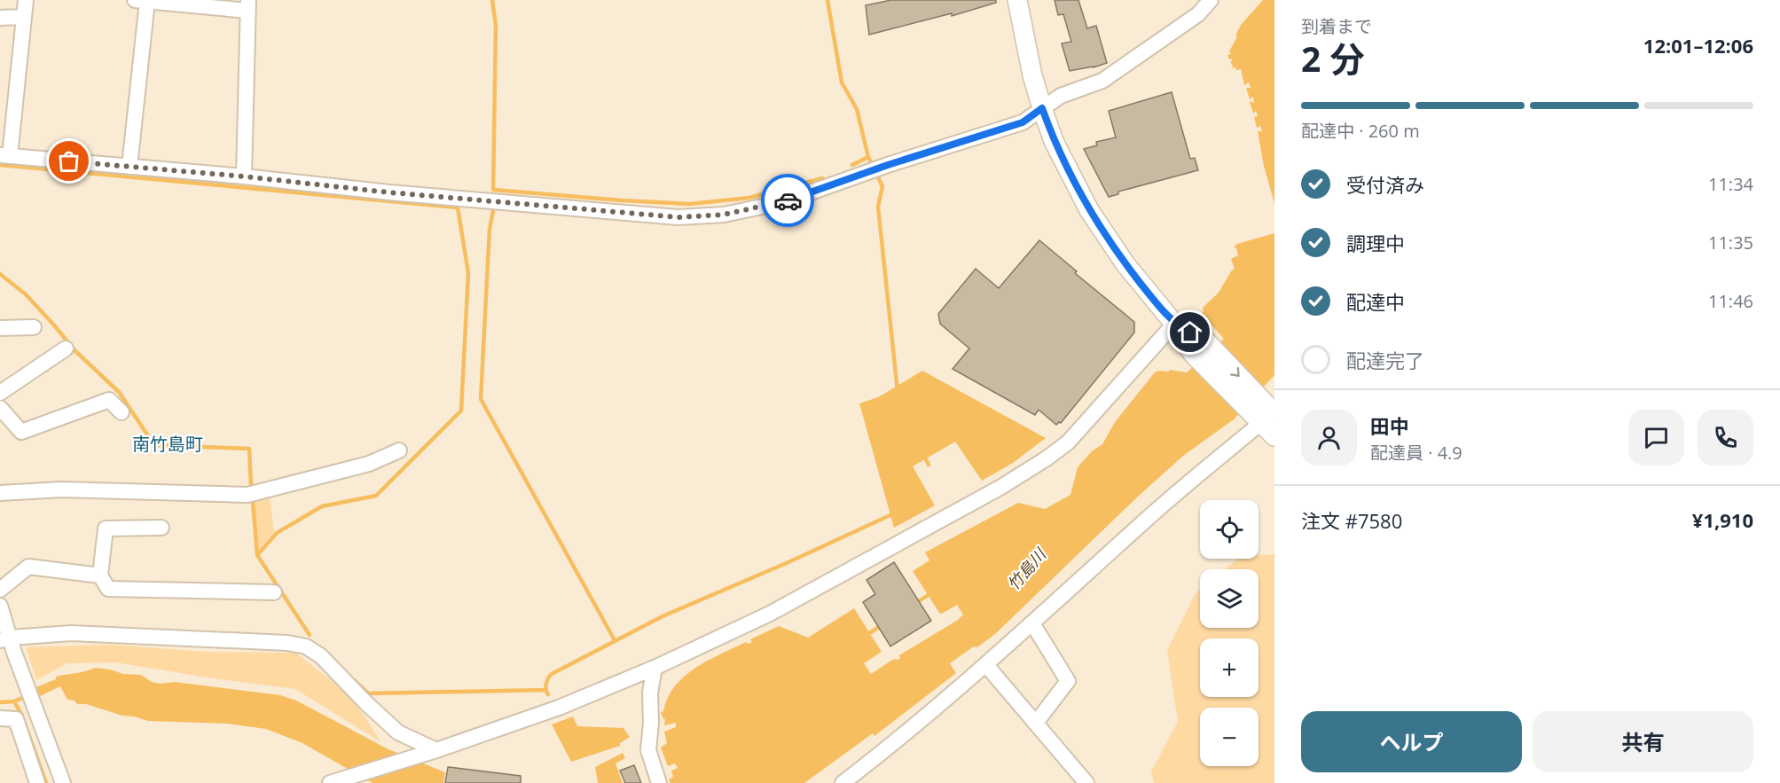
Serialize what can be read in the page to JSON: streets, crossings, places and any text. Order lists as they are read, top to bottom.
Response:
{
  "districts": ["南竹島町"],
  "water": ["竹島川"],
  "page": {
    "heading": ["2 分", "到着まで", "12:01–12:06"],
    "panel": [
      "田中",
      "配達員 · 4.9",
      "注文 #7580",
      "¥1,910"
    ],
    "bar": "配達中 · 260 m",
    "list": [
      ["受付済み", "11:34"],
      ["調理中", "11:35"],
      ["配達中", "11:46"],
      "配達完了"
    ],
    "map_buttons": ["+", "−"],
    "buttons": ["ヘルプ", "共有"]
  }
}
